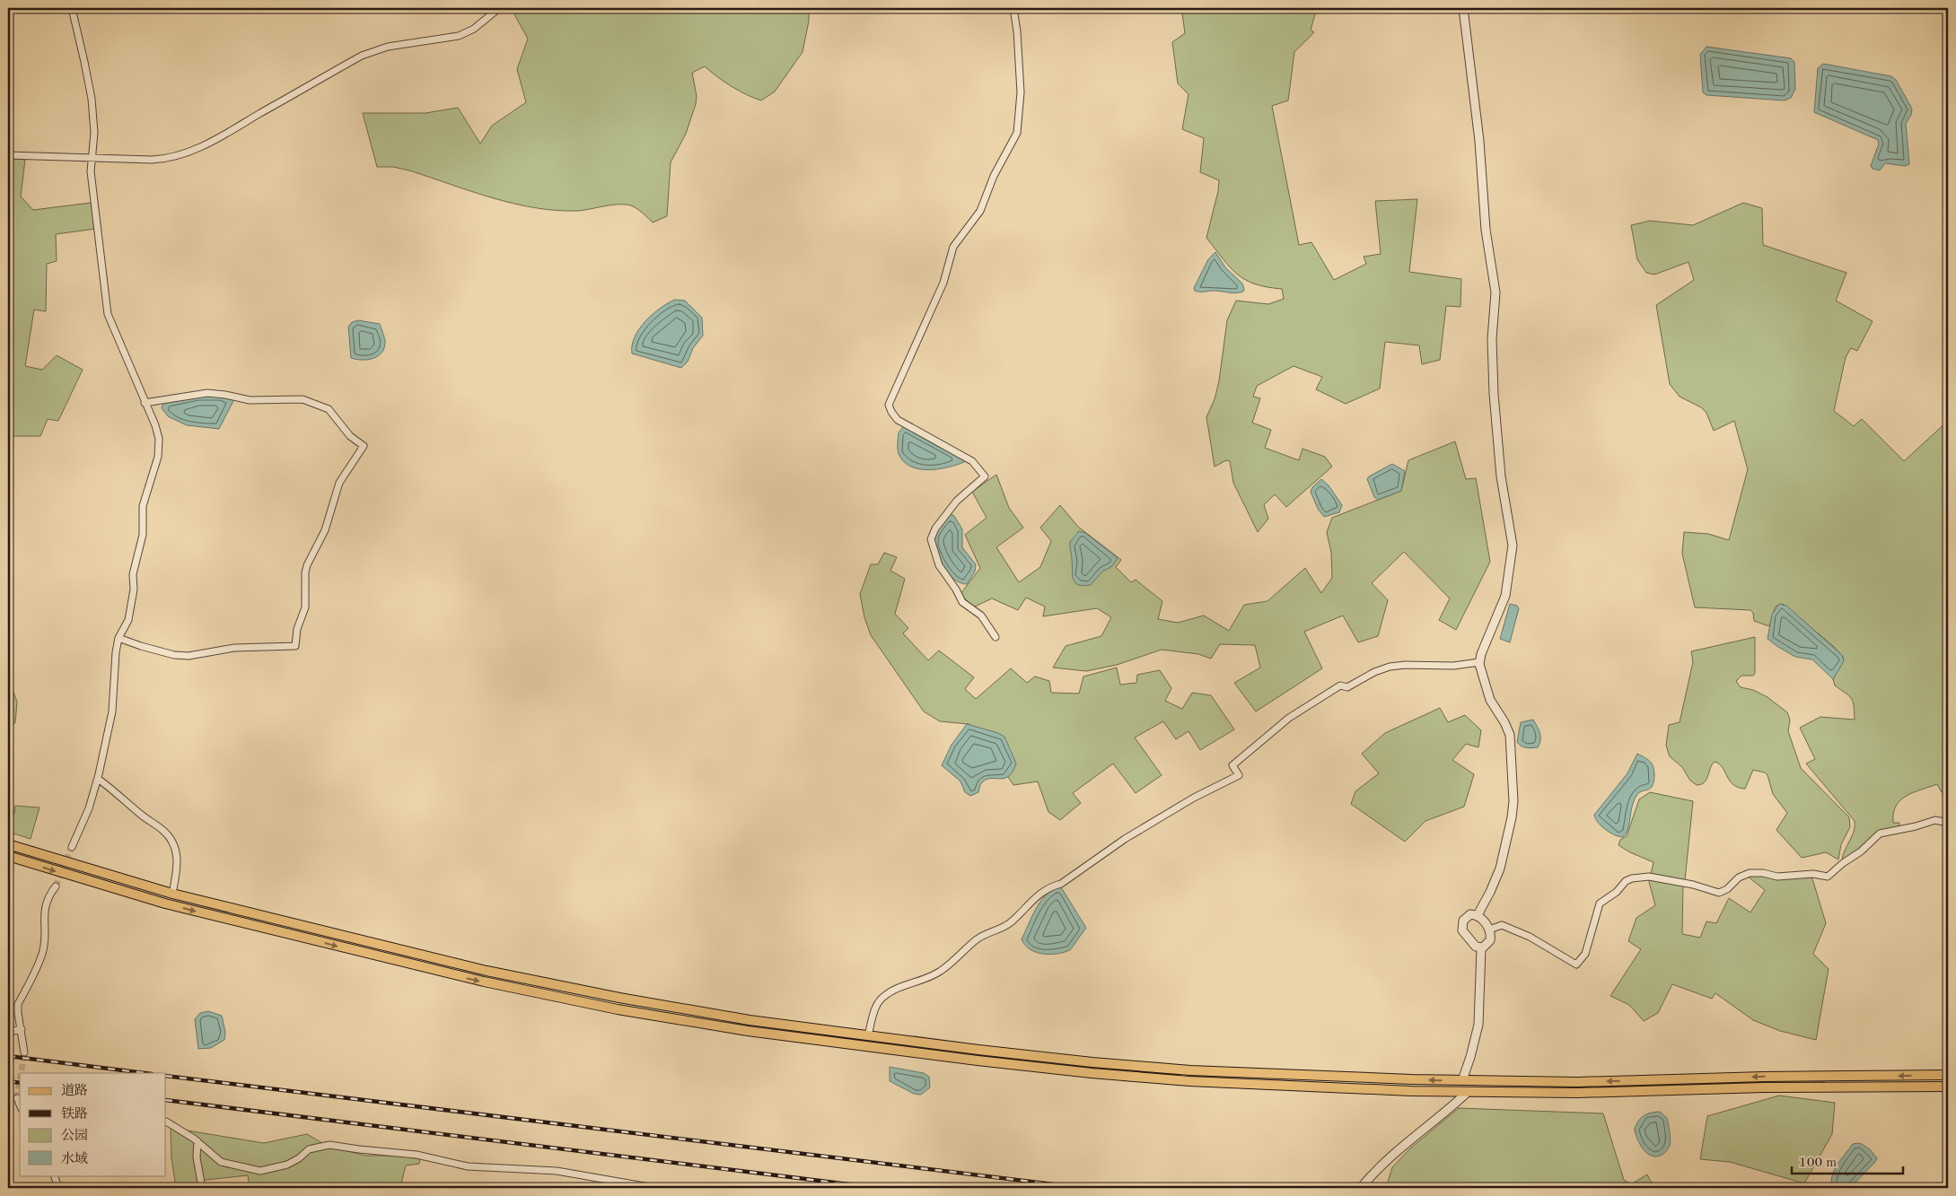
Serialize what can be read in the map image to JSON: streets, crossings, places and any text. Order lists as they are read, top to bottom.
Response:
{
  "legend": [
    "道路",
    "铁路",
    "公园",
    "水域"
  ],
  "scale_bar": "100 m"
}
